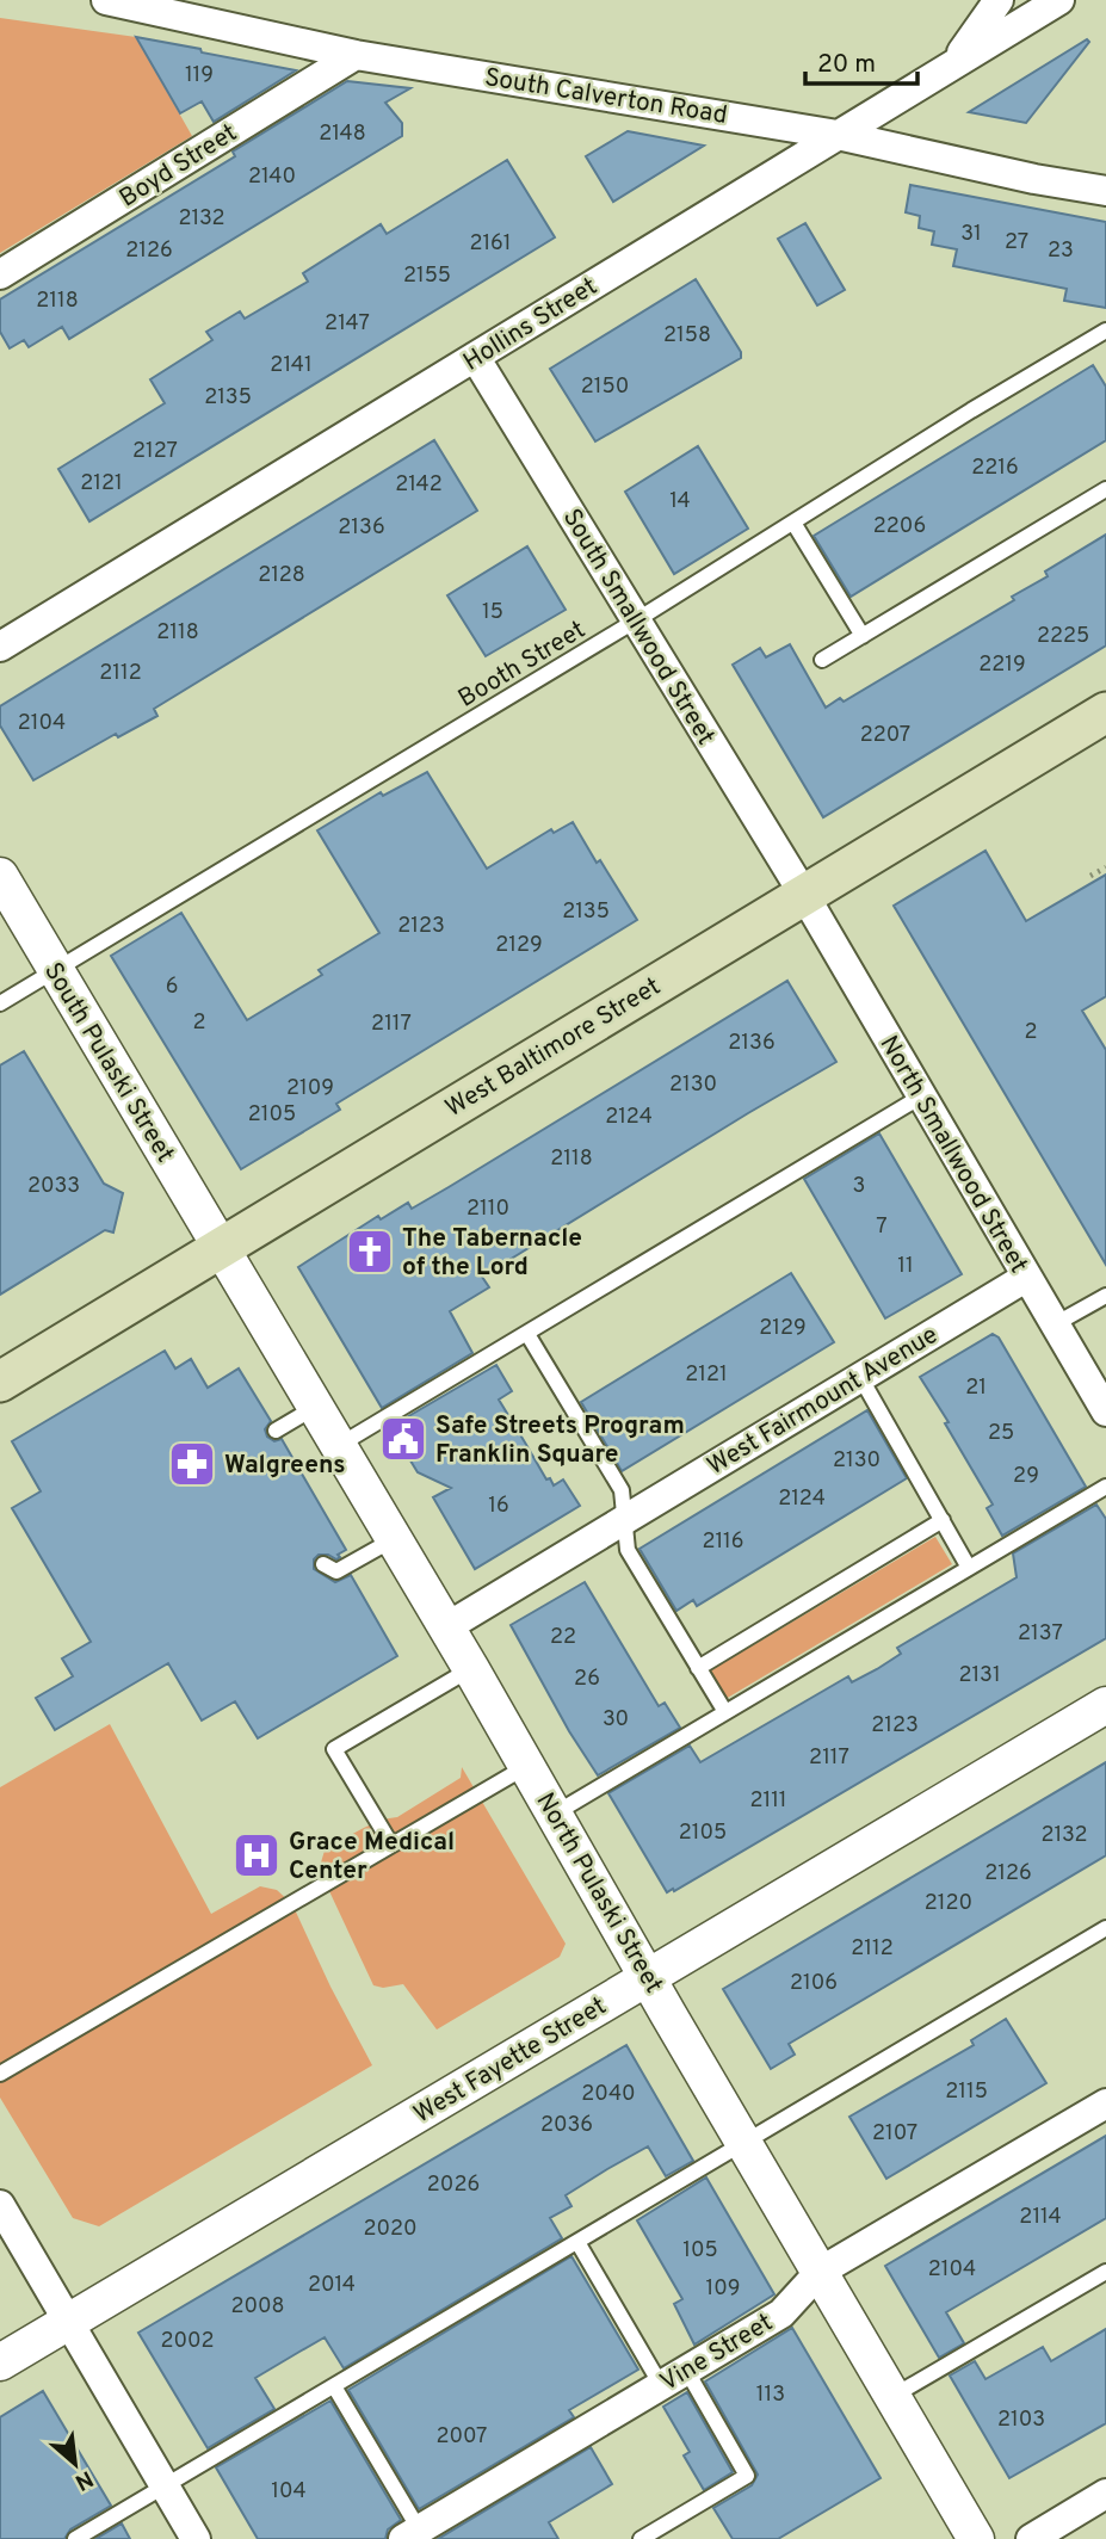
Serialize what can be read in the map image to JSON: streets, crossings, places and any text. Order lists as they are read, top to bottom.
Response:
{
  "streets": {
    "main road": ["West Baltimore Street"],
    "street": [
      "South Calverton Road",
      "Boyd Street",
      "Hollins Street",
      "South Smallwood Street",
      "South Pulaski Street",
      "North Smallwood Street",
      "West Fairmount Avenue",
      "North Pulaski Street",
      "West Fayette Street",
      "Vine Street"
    ],
    "lane": ["Booth Street"]
  },
  "crossings": [
    ["South Calverton Road", "Boyd Street"],
    ["South Calverton Road", "Hollins Street"],
    ["Hollins Street", "South Smallwood Street"],
    ["South Smallwood Street", "Booth Street"],
    ["South Smallwood Street", "West Baltimore Street"],
    ["South Smallwood Street", "North Smallwood Street"],
    ["Booth Street", "South Pulaski Street"],
    ["West Baltimore Street", "South Pulaski Street"],
    ["West Baltimore Street", "North Smallwood Street"],
    ["West Baltimore Street", "North Pulaski Street"],
    ["South Pulaski Street", "North Pulaski Street"],
    ["North Smallwood Street", "West Fairmount Avenue"],
    ["West Fairmount Avenue", "North Pulaski Street"],
    ["North Pulaski Street", "West Fayette Street"],
    ["North Pulaski Street", "Vine Street"]
  ],
  "places": {
    "church": ["The Tabernacle of the Lord"],
    "public building": ["Safe Streets Program Franklin Square"],
    "pharmacy": ["Walgreens"],
    "hospital": ["Grace Medical Center"]
  },
  "house_numbers": [
    "119",
    "2148",
    "2140",
    "2132",
    "31",
    "27",
    "2161",
    "2126",
    "23",
    "2155",
    "2118",
    "2147",
    "2158",
    "2141",
    "2150",
    "2135",
    "2127",
    "2216",
    "2121",
    "2142",
    "14",
    "2206",
    "2136",
    "2128",
    "15",
    "2118",
    "2225",
    "2219",
    "2112",
    "2104",
    "2207",
    "2135",
    "2123",
    "2129",
    "6",
    "2",
    "2117",
    "2",
    "2136",
    "2130",
    "2109",
    "2105",
    "2124",
    "2118",
    "2033",
    "3",
    "2110",
    "7",
    "11",
    "2129",
    "2121",
    "21",
    "25",
    "2130",
    "29",
    "2124",
    "16",
    "2116",
    "2137",
    "22",
    "2131",
    "26",
    "30",
    "2123",
    "2117",
    "2111",
    "2105",
    "2132",
    "2126",
    "2120",
    "2112",
    "2106",
    "2115",
    "2040",
    "2036",
    "2107",
    "2026",
    "2114",
    "2020",
    "105",
    "2104",
    "2014",
    "109",
    "2008",
    "2002",
    "113",
    "2103",
    "2007",
    "104"
  ],
  "scale_bar": "20 m",
  "north": "bottom right"
}
